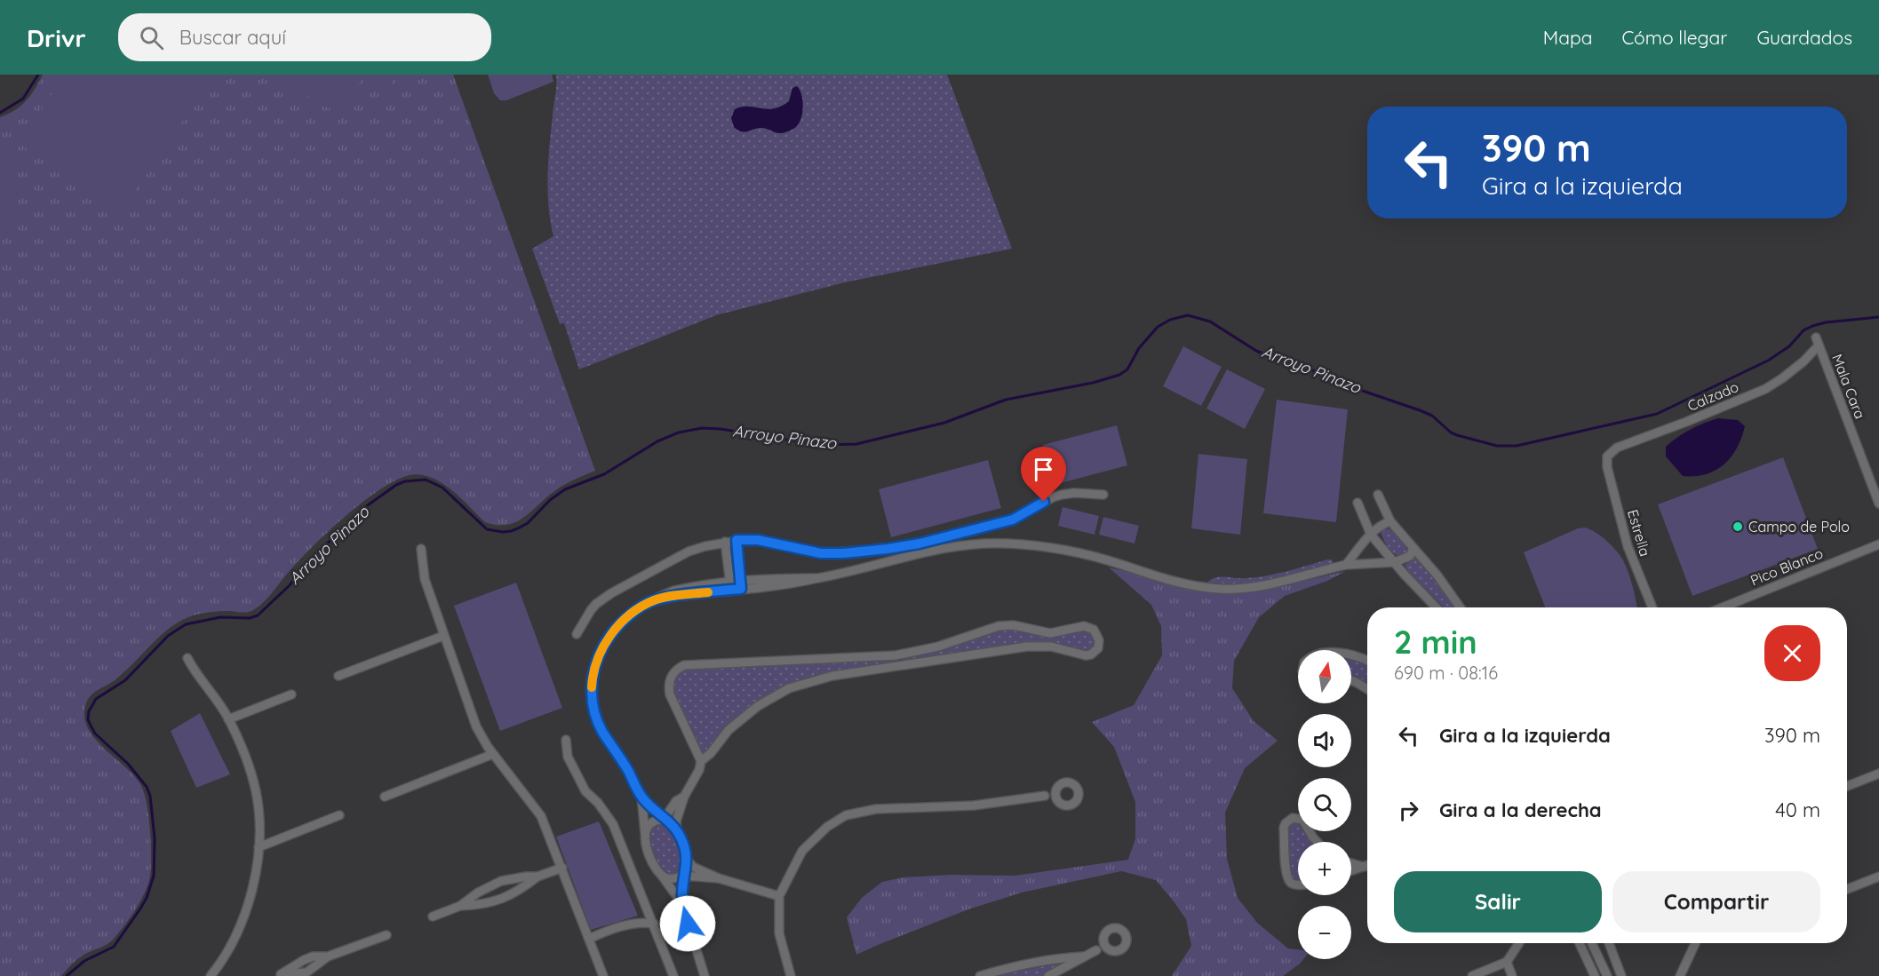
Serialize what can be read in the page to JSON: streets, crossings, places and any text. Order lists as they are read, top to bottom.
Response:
{
  "streets": {
    "street": [
      "Mala Cara",
      "Calzado",
      "Estrella",
      "Pico Blanco"
    ]
  },
  "crossings": [
    ["Mala Cara", "Calzado"],
    ["Calzado", "Estrella"]
  ],
  "water": ["Arroyo Pinazo"],
  "places": ["Campo de Polo"],
  "north": "top",
  "page": {
    "header": "Drivr",
    "search": "Buscar aquí",
    "nav": ["Mapa", "Cómo llegar", "Guardados"],
    "turn": ["390 m", "Gira a la izquierda"],
    "heading": ["2 min", "690 m · 08:16"],
    "map_buttons": ["+", "−"],
    "list": [
      {
        "name": "Gira a la izquierda",
        "value": "390 m"
      },
      {
        "name": "Gira a la derecha",
        "value": "40 m"
      }
    ],
    "buttons": ["Salir", "Compartir"]
  }
}
